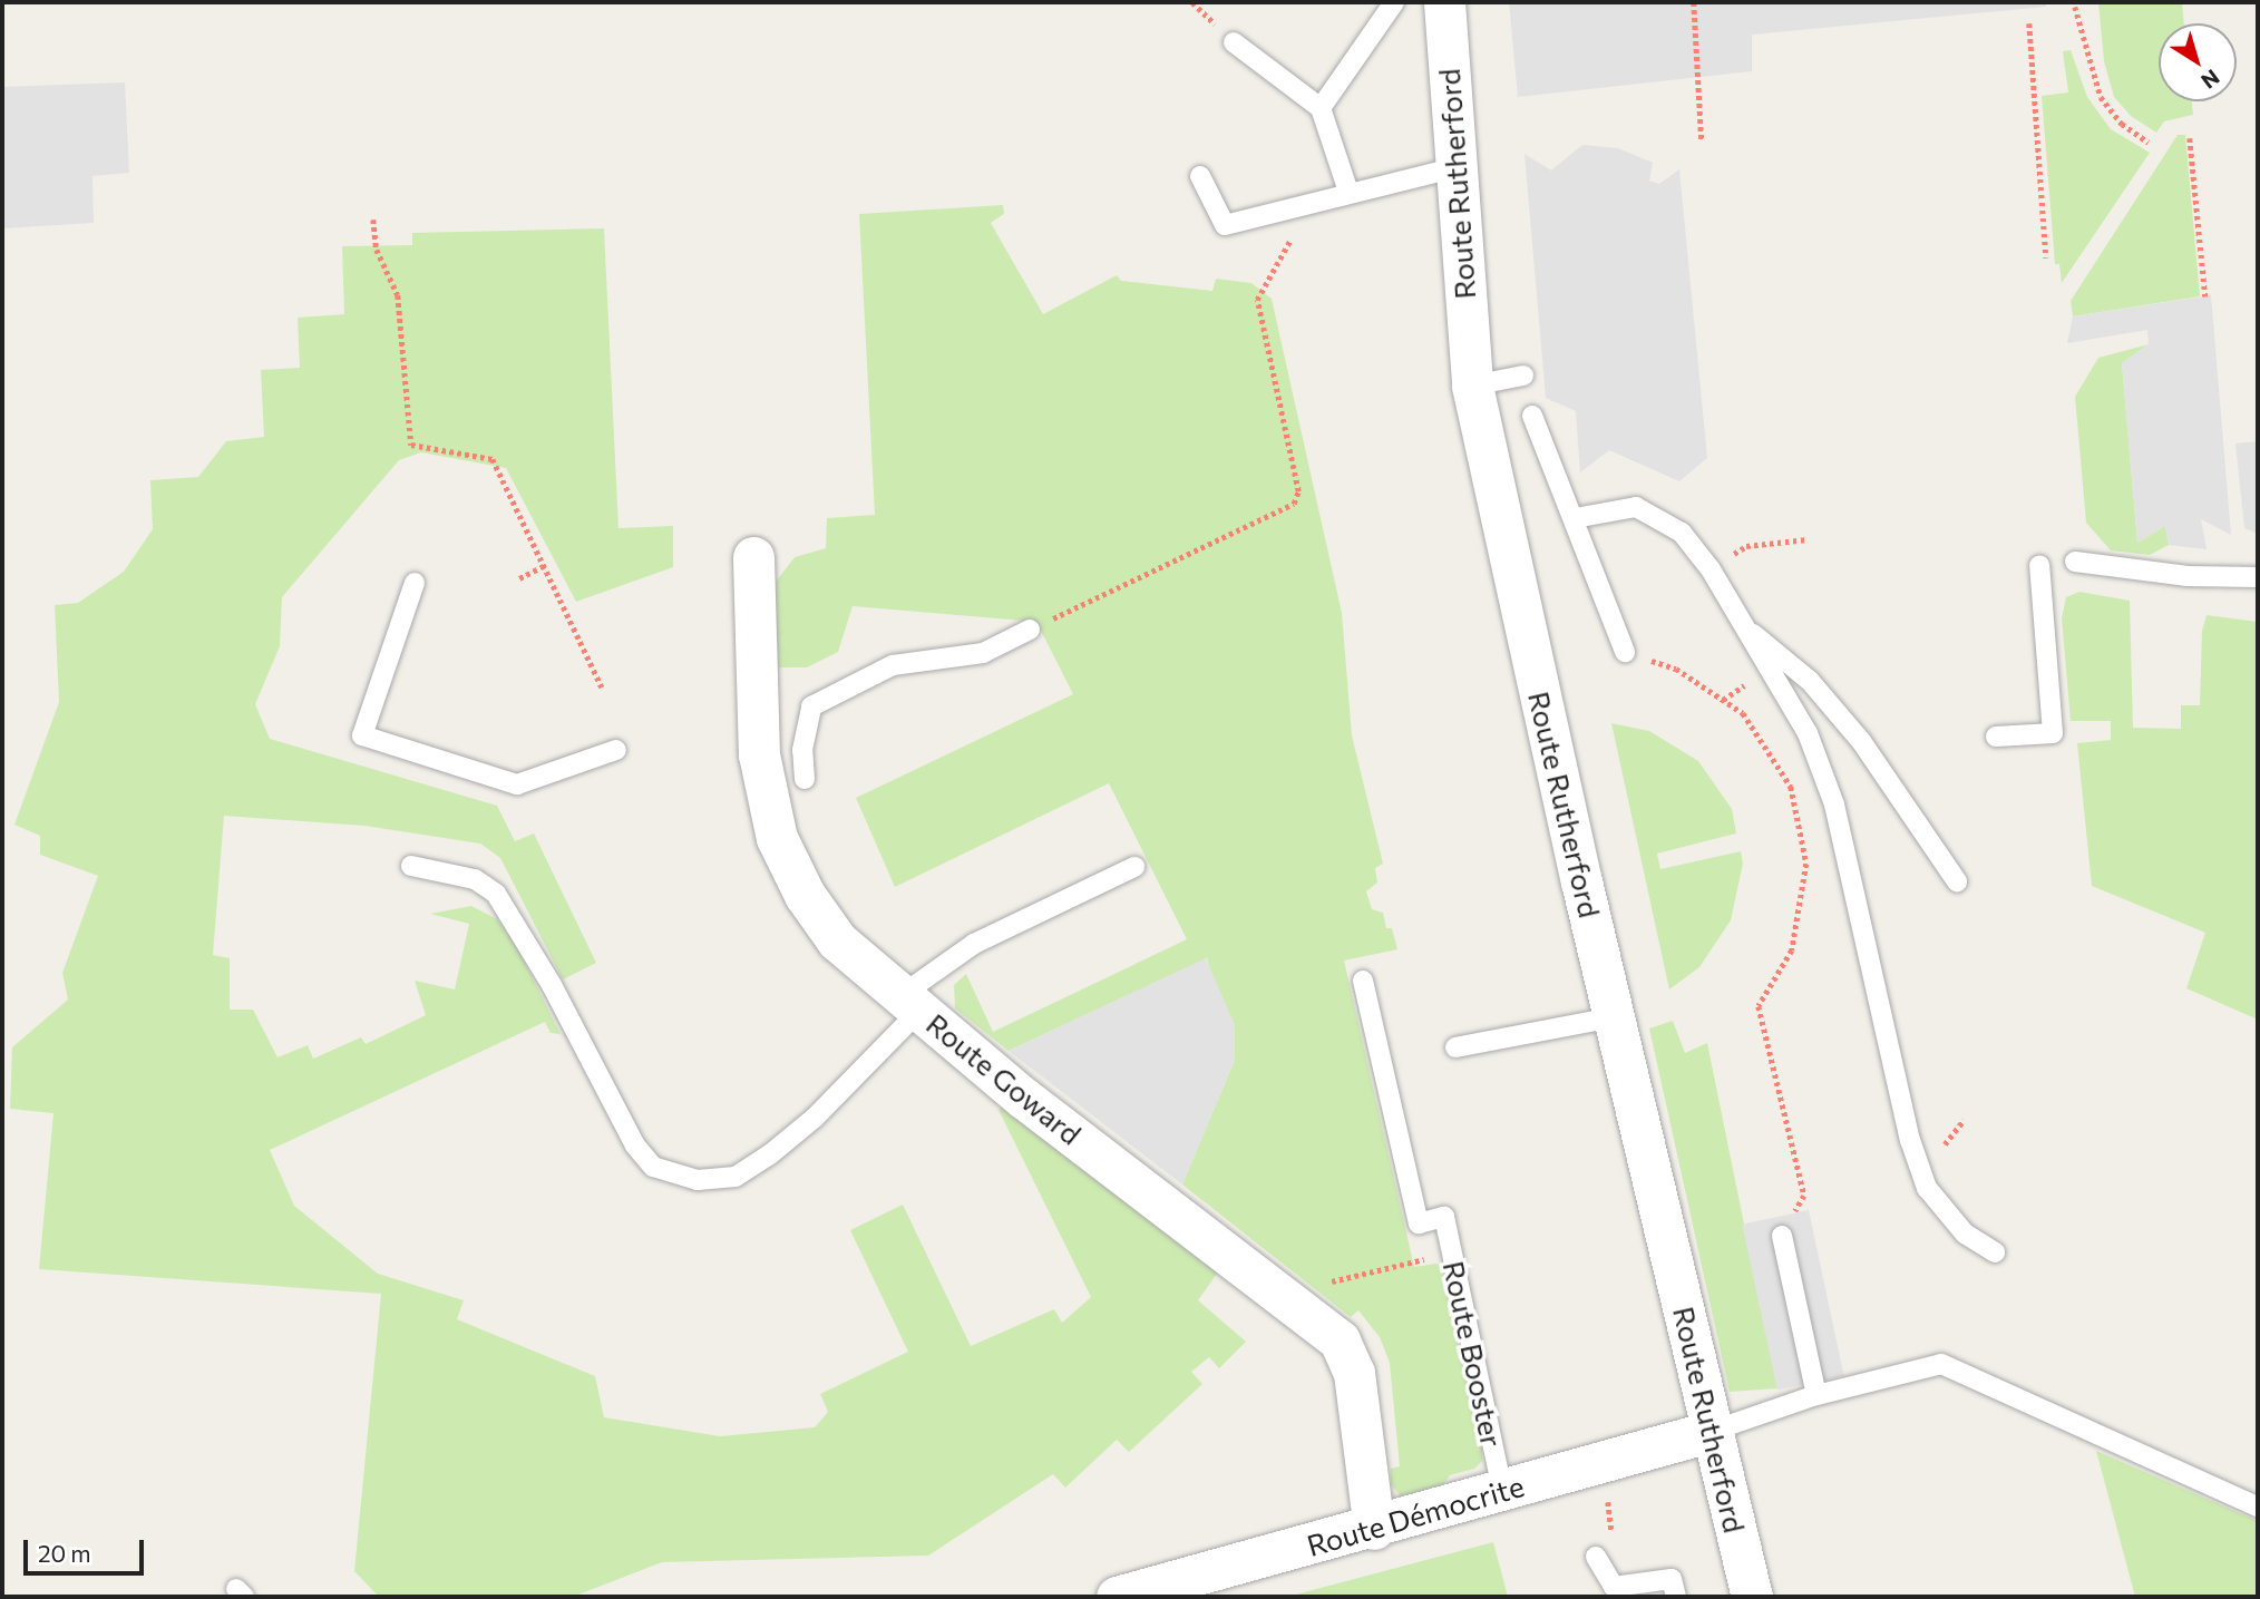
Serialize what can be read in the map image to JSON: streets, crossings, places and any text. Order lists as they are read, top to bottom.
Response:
{
  "streets": {
    "street": ["Route Rutherford", "Route Goward", "Route Démocrite"],
    "lane": ["Route Booster"]
  },
  "crossings": [
    ["Route Rutherford", "Route Démocrite"],
    ["Route Goward", "Route Démocrite"],
    ["Route Booster", "Route Démocrite"]
  ],
  "scale_bar": "20 m",
  "north": "bottom right"
}
